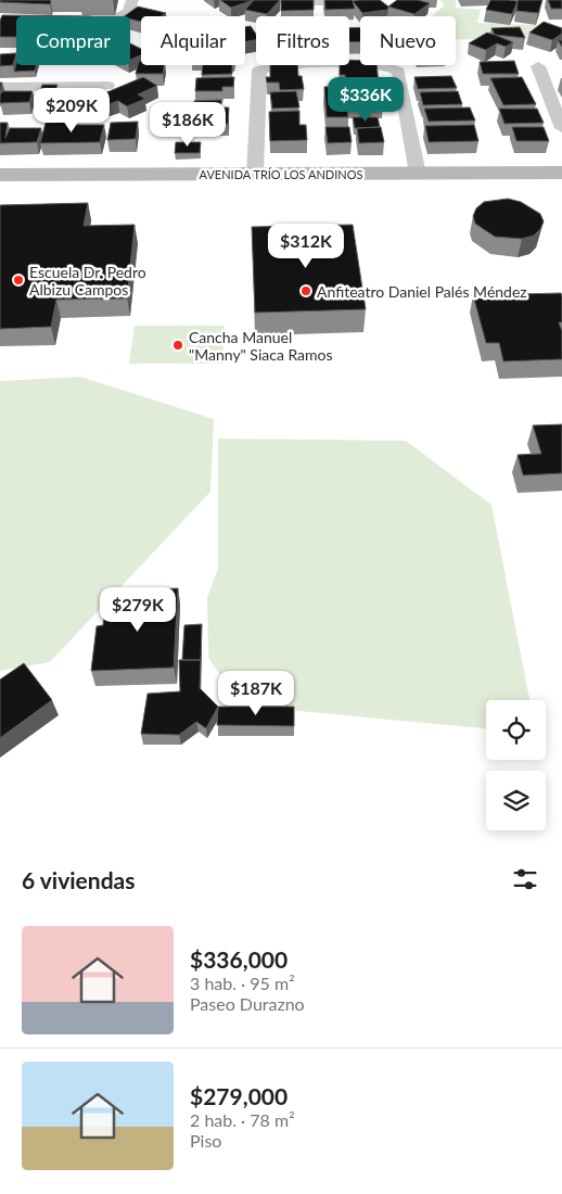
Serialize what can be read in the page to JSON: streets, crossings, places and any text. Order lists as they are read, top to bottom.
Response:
{
  "streets": {
    "street": ["AVENIDA TRÍO LOS ANDINOS"]
  },
  "places": ["Escuela Dr. Pedro Albizu Campos", "Anfiteatro Daniel Palés Méndez", "Cancha Manuel \"Manny\" Siaca Ramos"],
  "page": {
    "chip": [
      "Comprar",
      "Alquilar",
      "Filtros",
      "Nuevo"
    ],
    "price": [
      "$336K",
      "$209K",
      "$186K",
      "$312K",
      "$279K",
      "$187K"
    ],
    "heading": "6 viviendas",
    "list": [
      {
        "name": "$336,000",
        "note": "3 hab. · 95 m² · Paseo Durazno"
      },
      {
        "name": "$279,000",
        "note": "2 hab. · 78 m² · Piso"
      }
    ]
  }
}
